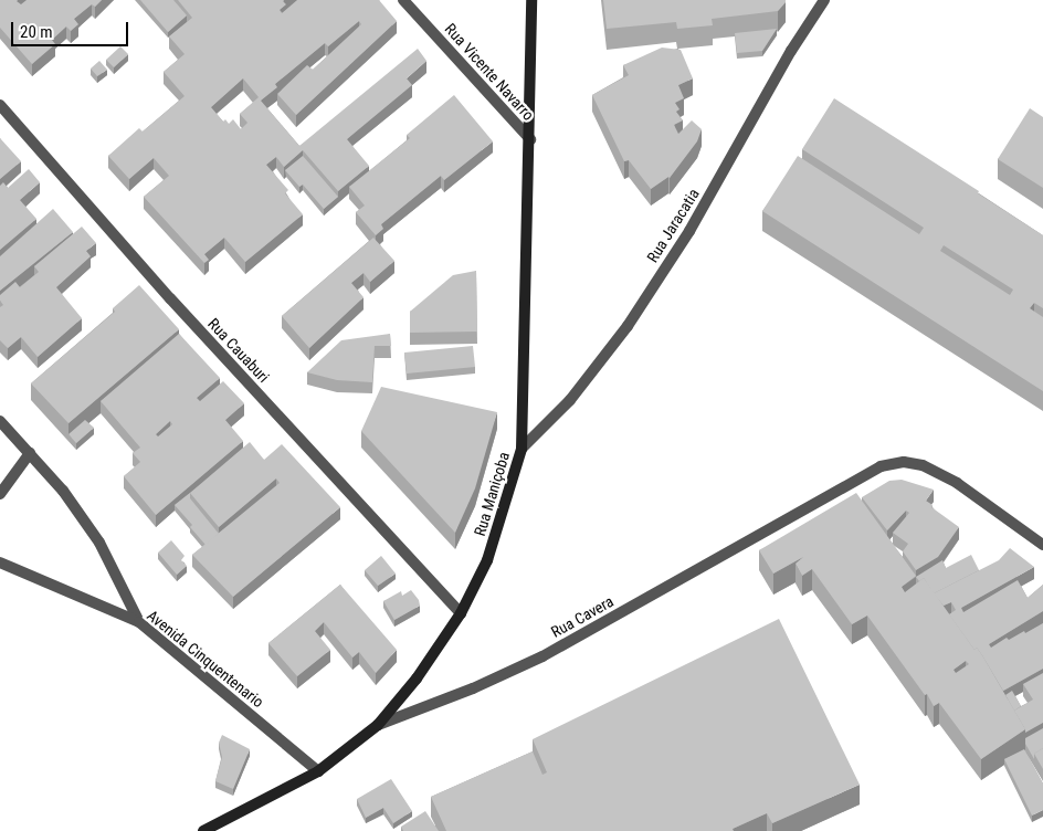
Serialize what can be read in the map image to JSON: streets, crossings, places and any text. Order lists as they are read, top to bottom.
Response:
{
  "streets": {
    "street": [
      "Rua Vicente Navarro",
      "Rua Jaracatia",
      "Rua Cauaburi",
      "Rua Maniçoba",
      "Rua Cavera",
      "Avenida Cinquentenario"
    ]
  },
  "crossings": [
    ["Rua Vicente Navarro", "Rua Maniçoba"],
    ["Rua Jaracatia", "Rua Maniçoba"],
    ["Rua Cauaburi", "Rua Maniçoba"],
    ["Rua Maniçoba", "Rua Cavera"],
    ["Rua Maniçoba", "Avenida Cinquentenario"]
  ],
  "scale_bar": "20 m"
}
